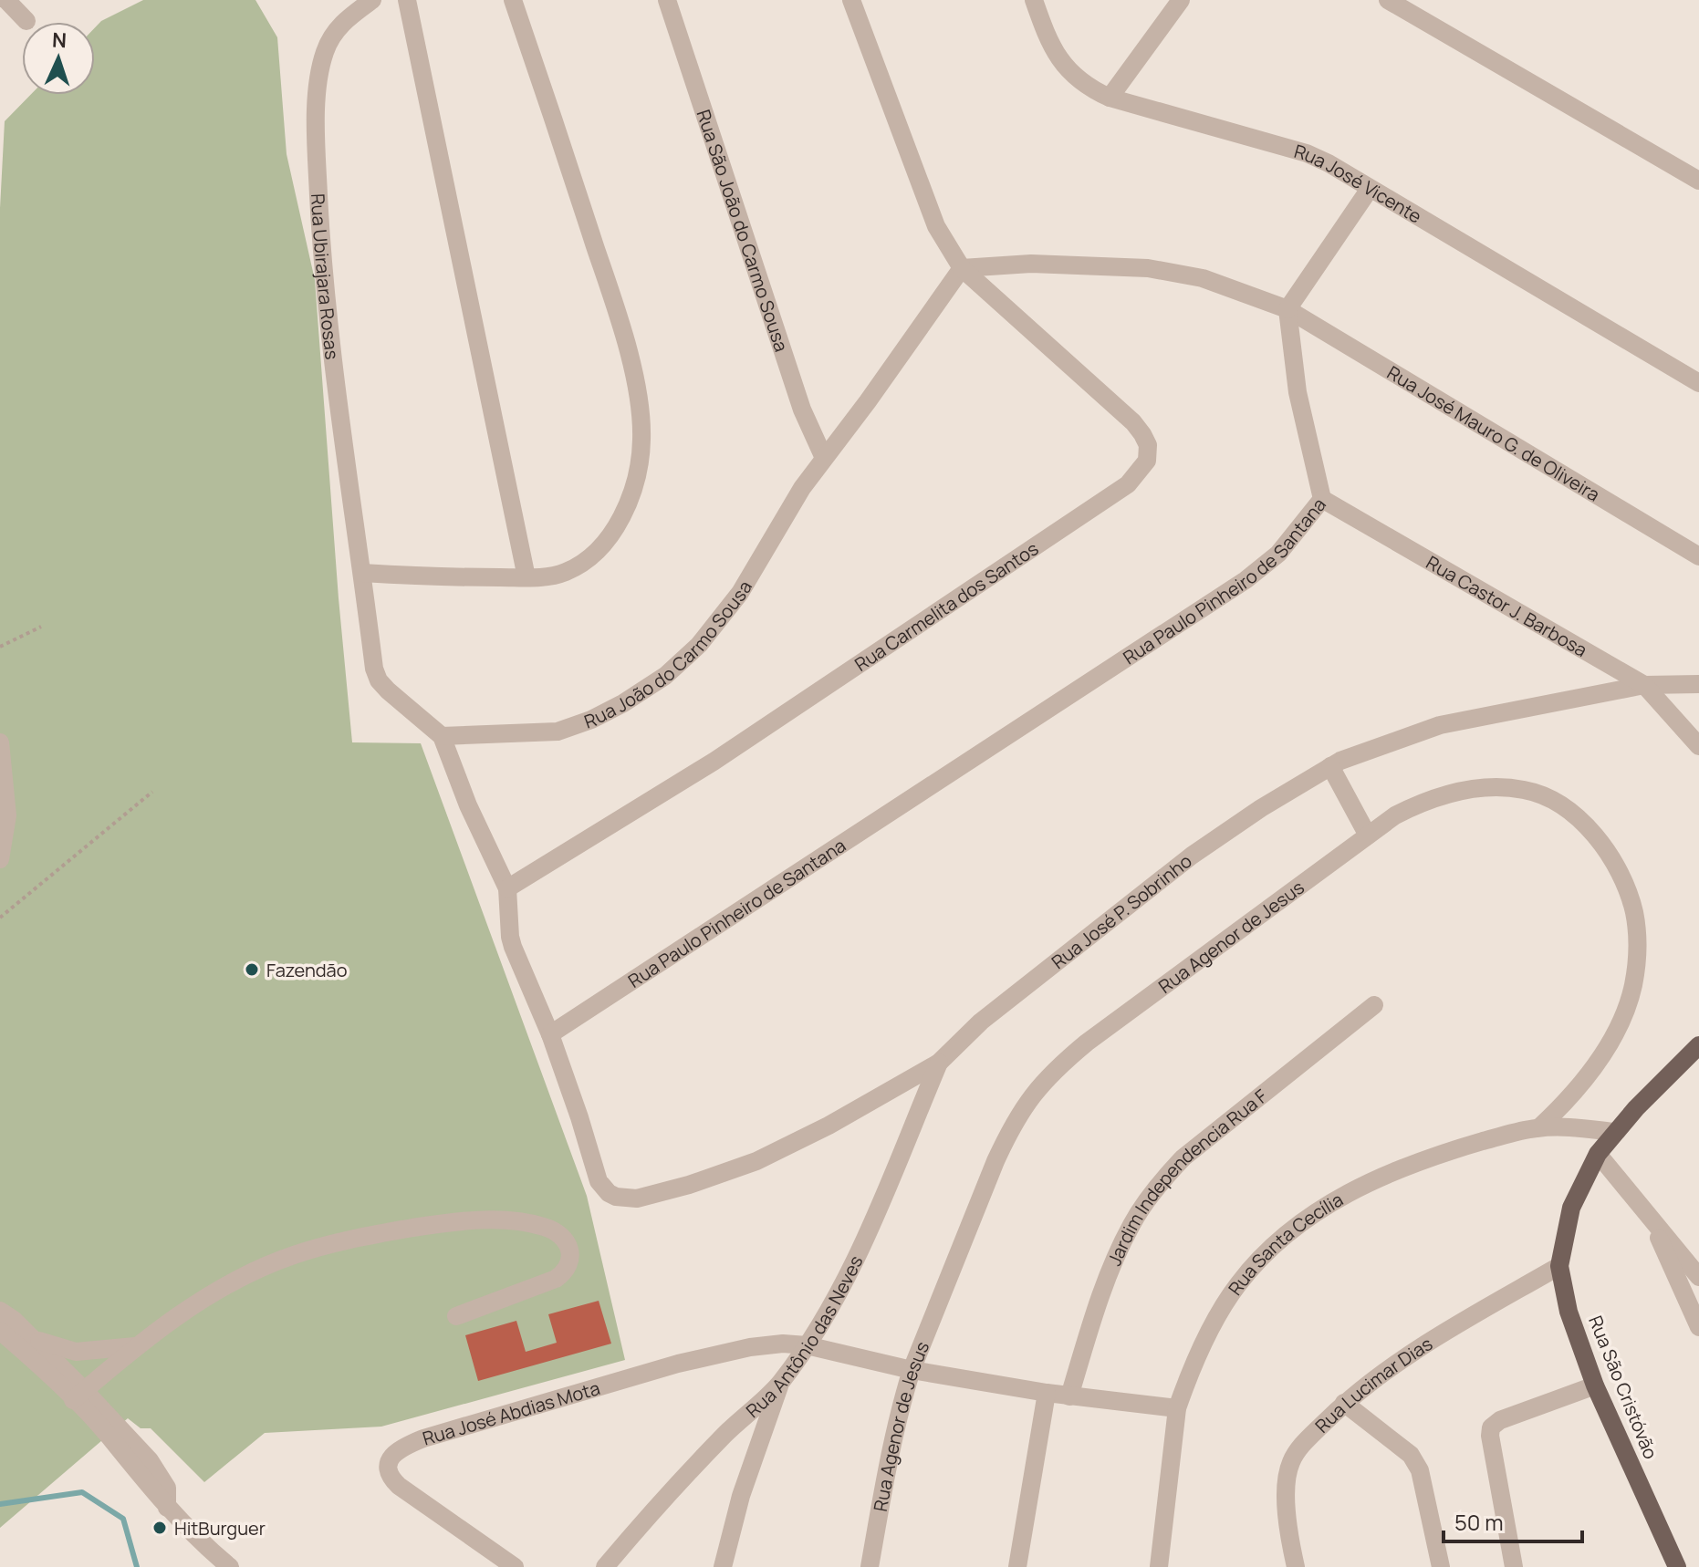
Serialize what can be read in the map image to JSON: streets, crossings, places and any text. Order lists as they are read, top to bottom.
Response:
{
  "streets": {
    "main road": ["Rua São Cristóvão"],
    "street": [
      "Rua José Vicente",
      "Rua São João do Carmo Sousa",
      "Rua Ubirajara Rosas",
      "Rua José Mauro G. de Oliveira",
      "Rua Paulo Pinheiro de Santana",
      "Rua Castor J. Barbosa",
      "Rua Carmelita dos Santos",
      "Rua João do Carmo Sousa",
      "Rua José P. Sobrinho",
      "Rua Agenor de Jesus",
      "Jardim Independencia Rua F",
      "Rua Santa Cecília",
      "Rua Antônio das Neves",
      "Rua Lucimar Dias",
      "Rua José Abdias Mota"
    ]
  },
  "crossings": [
    ["Rua São João do Carmo Sousa", "Rua João do Carmo Sousa"],
    ["Rua Ubirajara Rosas", "Rua João do Carmo Sousa"],
    ["Rua José Mauro G. de Oliveira", "Rua Paulo Pinheiro de Santana"],
    ["Rua Paulo Pinheiro de Santana", "Rua Castor J. Barbosa"],
    ["Rua Paulo Pinheiro de Santana", "Rua José P. Sobrinho"],
    ["Rua Castor J. Barbosa", "Rua José P. Sobrinho"],
    ["Rua Carmelita dos Santos", "Rua João do Carmo Sousa"],
    ["Rua José P. Sobrinho", "Rua Antônio das Neves"],
    ["Rua Agenor de Jesus", "Rua Santa Cecília"],
    ["Rua Santa Cecília", "Rua São Cristóvão"],
    ["Rua Antônio das Neves", "Rua José Abdias Mota"],
    ["Rua Lucimar Dias", "Rua São Cristóvão"]
  ],
  "places": ["Fazendão", "HitBurguer"],
  "scale_bar": "50 m",
  "north": "top"
}
